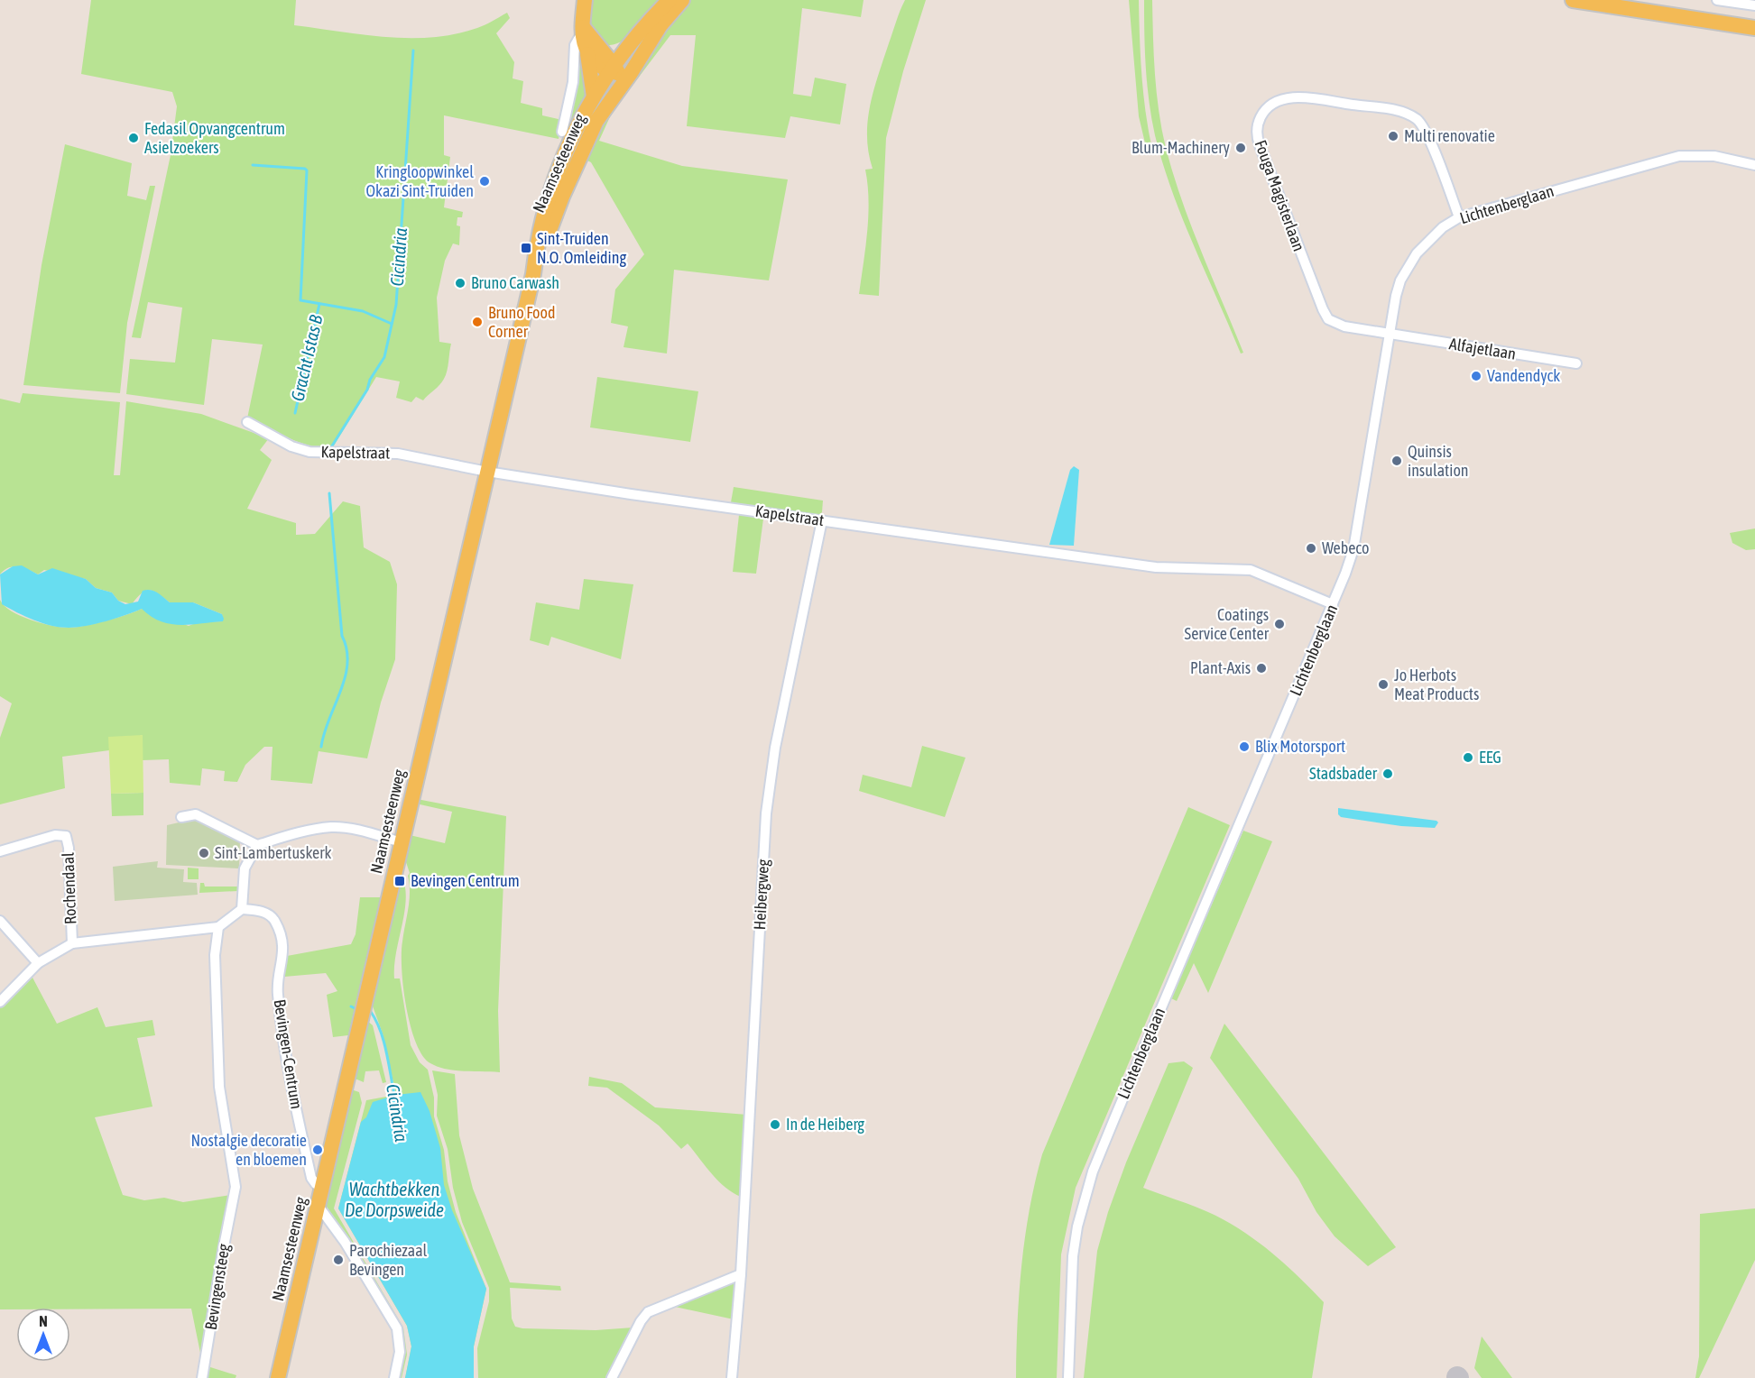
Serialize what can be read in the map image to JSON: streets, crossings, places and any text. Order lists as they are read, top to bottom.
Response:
{
  "streets": {
    "main road": ["Naamsesteenweg"],
    "street": [
      "Fouga Magisterlaan",
      "Lichtenberglaan",
      "Alfajetlaan",
      "Kapelstraat",
      "Rochendaal",
      "Heibergweg",
      "Bevingen-Centrum",
      "Bevingensteeg"
    ]
  },
  "crossings": [
    ["Naamsesteenweg", "Kapelstraat"],
    ["Naamsesteenweg", "Bevingen-Centrum"],
    ["Fouga Magisterlaan", "Lichtenberglaan"],
    ["Fouga Magisterlaan", "Alfajetlaan"],
    ["Lichtenberglaan", "Alfajetlaan"],
    ["Lichtenberglaan", "Kapelstraat"],
    ["Kapelstraat", "Heibergweg"]
  ],
  "water": ["Cicindria", "Gracht Istas B", "Wachtbekken De Dorpsweide"],
  "places": {
    "other": [
      "Multi renovatie",
      "Fedasil Opvangcentrum Asielzoekers",
      "Blum-Machinery",
      "Kringloopwinkel Okazi Sint-Truiden",
      "Bruno Carwash",
      "Bruno Food Corner",
      "Vandendyck",
      "Quinsis insulation",
      "Webeco",
      "Coatings Service Center",
      "Plant-Axis",
      "Jo Herbots Meat Products",
      "Blix Motorsport",
      "EEG",
      "Stadsbader",
      "Sint-Lambertuskerk",
      "In de Heiberg",
      "Nostalgie decoratie en bloemen",
      "Parochiezaal Bevingen"
    ],
    "transit": ["Sint-Truiden N.O. Omleiding", "Bevingen Centrum"]
  },
  "north": "top"
}
